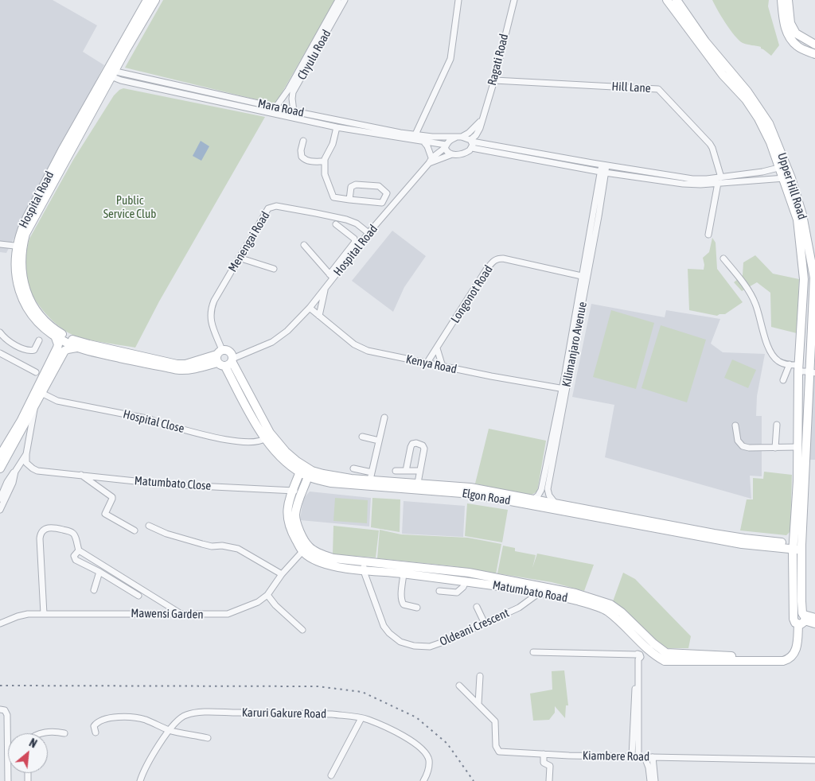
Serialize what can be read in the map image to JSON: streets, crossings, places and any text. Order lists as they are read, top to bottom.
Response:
{
  "streets": {
    "street": [
      "Chyulu Road",
      "Ragati Road",
      "Hill Lane",
      "Mara Road",
      "Upper Hill Road",
      "Hospital Road",
      "Menengai Road",
      "Longonot Road",
      "Kilimanjaro Avenue",
      "Kenya Road",
      "Hospital Close",
      "Matumbato Close",
      "Elgon Road",
      "Matumbato Road",
      "Mawensi Garden",
      "Oldeani Crescent",
      "Karuri Gakure Road",
      "Kiambere Road"
    ]
  },
  "crossings": [
    ["Chyulu Road", "Mara Road"],
    ["Ragati Road", "Hill Lane"],
    ["Ragati Road", "Mara Road"],
    ["Mara Road", "Hospital Road"],
    ["Upper Hill Road", "Elgon Road"],
    ["Hospital Road", "Menengai Road"],
    ["Hospital Road", "Kenya Road"],
    ["Hospital Road", "Elgon Road"],
    ["Menengai Road", "Elgon Road"],
    ["Longonot Road", "Kilimanjaro Avenue"],
    ["Longonot Road", "Kenya Road"],
    ["Kilimanjaro Avenue", "Kenya Road"],
    ["Kilimanjaro Avenue", "Elgon Road"],
    ["Hospital Close", "Elgon Road"],
    ["Matumbato Close", "Matumbato Road"],
    ["Elgon Road", "Matumbato Road"],
    ["Matumbato Road", "Mawensi Garden"],
    ["Matumbato Road", "Oldeani Crescent"]
  ],
  "parks": ["Public Service Club"],
  "north": "top right"
}
